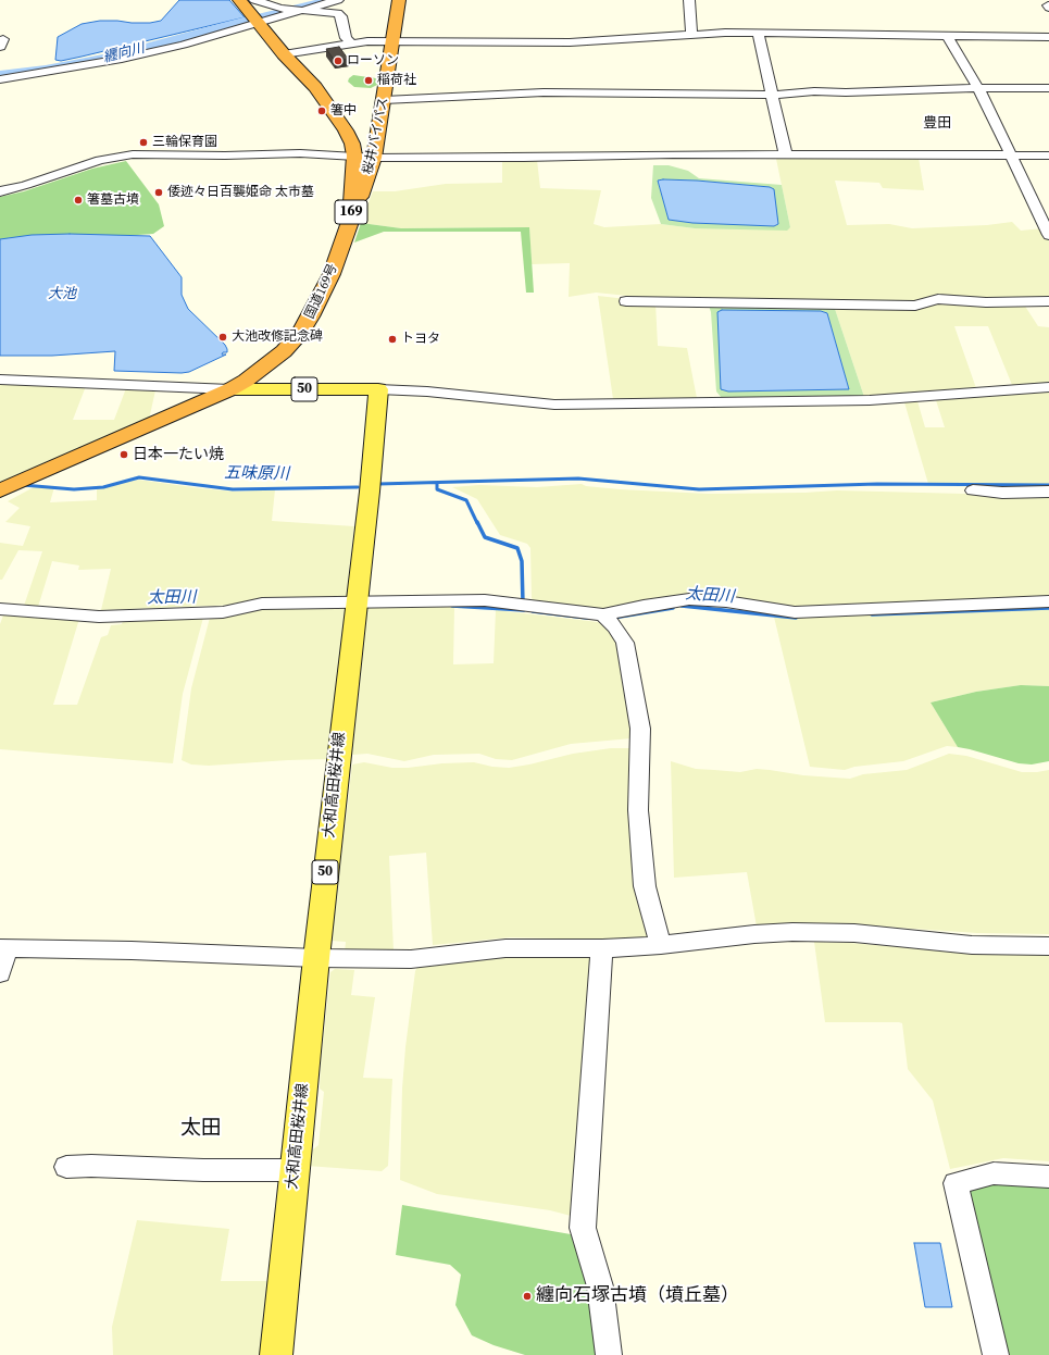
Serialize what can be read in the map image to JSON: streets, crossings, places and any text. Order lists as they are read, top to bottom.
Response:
{
  "streets": {
    "highway": ["桜井バイパス", "169", "国道169号"],
    "main road": ["50", "大和高田桜井線"]
  },
  "crossings": [
    ["桜井バイパス", "国道169号"],
    ["国道169号", "50"],
    ["50", "大和高田桜井線"]
  ],
  "districts": ["豊田", "太田"],
  "water": [
    "纒向川",
    "大池",
    "五味原川",
    "太田川"
  ],
  "places": [
    "ローソン",
    "稲荷社",
    "箸中",
    "三輪保育園",
    "倭迹々日百襲姫命 太市墓",
    "箸墓古墳",
    "大池改修記念碑",
    "トヨタ",
    "日本一たい焼",
    "纏向石塚古墳（墳丘墓）"
  ]
}
